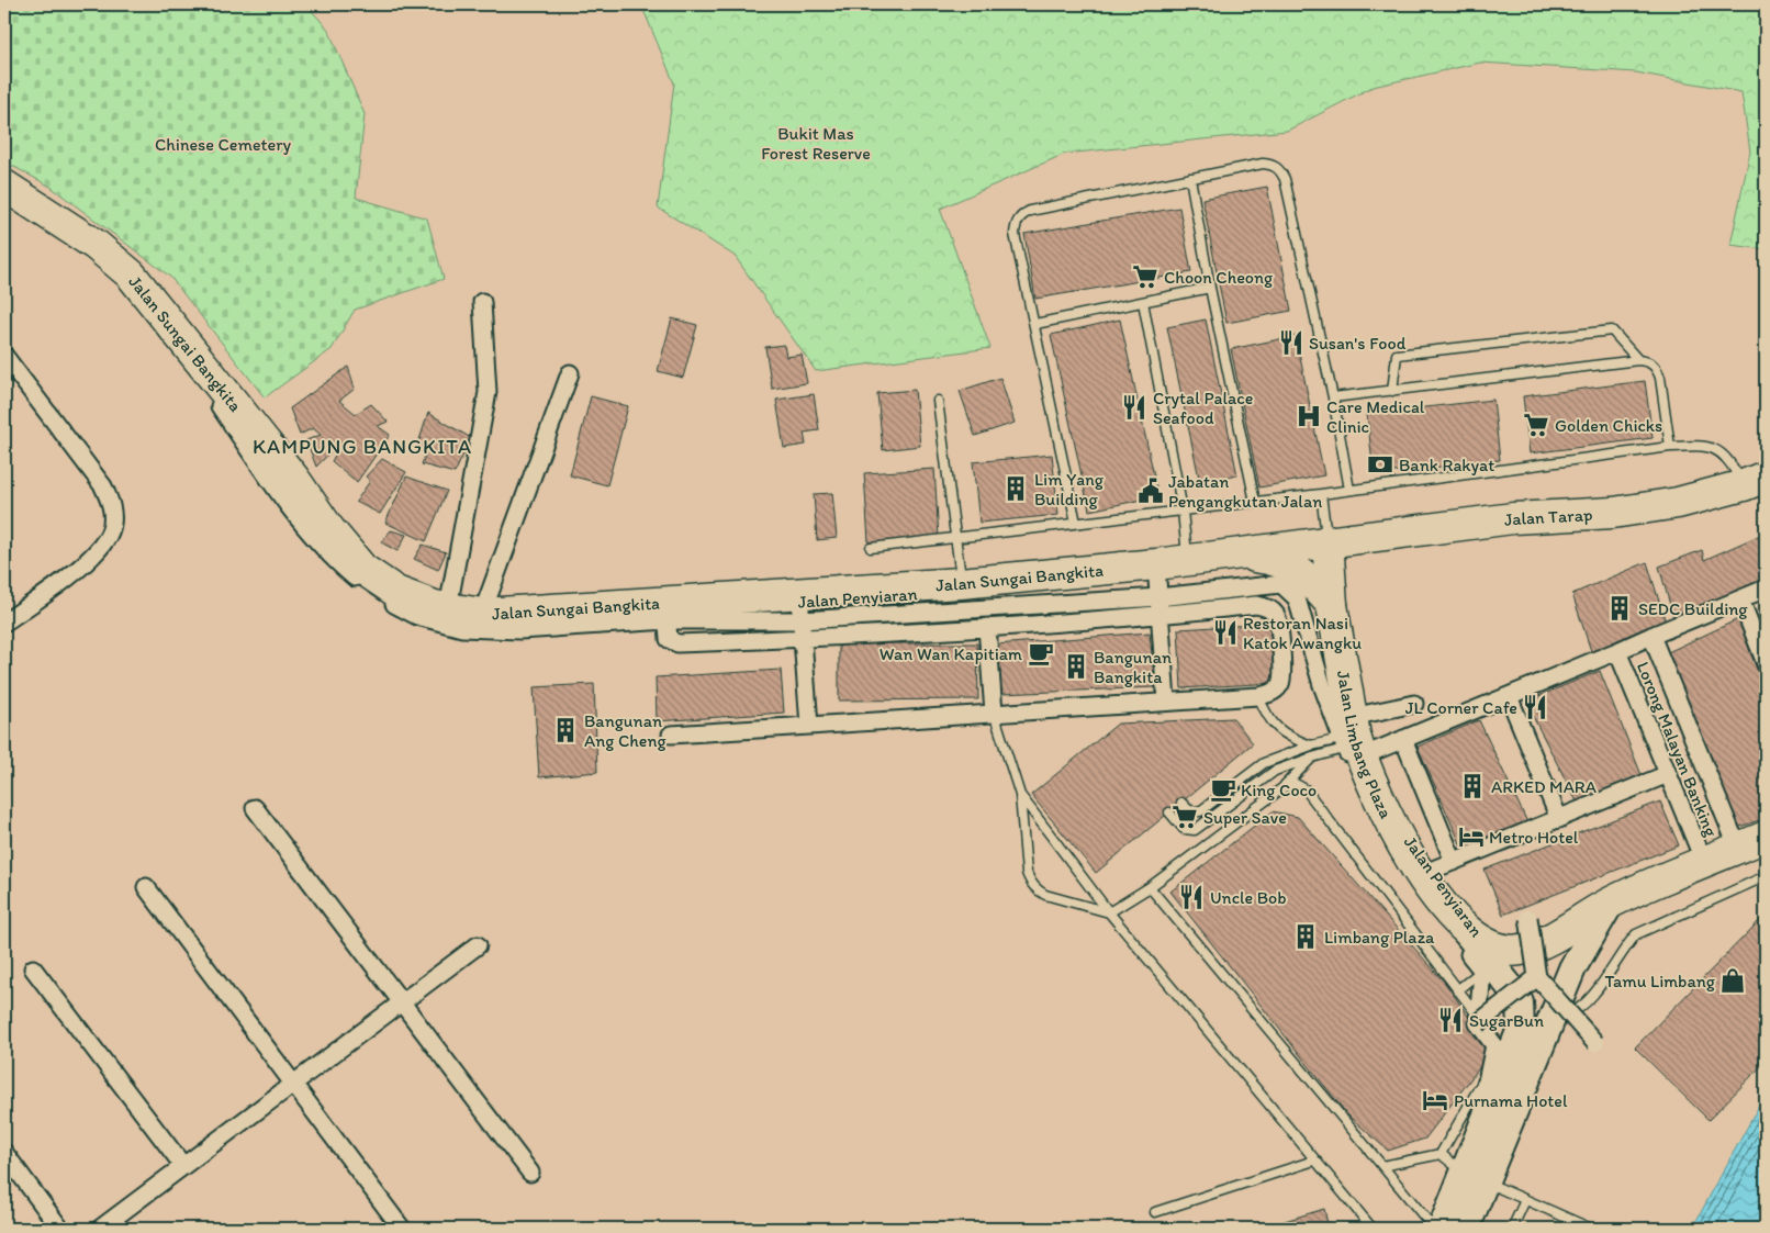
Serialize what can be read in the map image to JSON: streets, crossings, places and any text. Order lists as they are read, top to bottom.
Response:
{
  "streets": {
    "highway": ["Jalan Sungai Bangkita", "Jalan Tarap", "Jalan Limbang Plaza"],
    "street": ["Jalan Penyiaran", "Lorong Malayan Banking"]
  },
  "crossings": [
    ["Jalan Sungai Bangkita", "Jalan Tarap"],
    ["Jalan Sungai Bangkita", "Jalan Penyiaran"],
    ["Jalan Sungai Bangkita", "Jalan Limbang Plaza"],
    ["Jalan Tarap", "Jalan Limbang Plaza"],
    ["Jalan Penyiaran", "Jalan Limbang Plaza"],
    ["Jalan Limbang Plaza", "Lorong Malayan Banking"]
  ],
  "districts": ["KAMPUNG BANGKITA"],
  "parks": ["Bukit Mas Forest Reserve", "Chinese Cemetery"],
  "places": {
    "supermarket": ["Choon Cheong", "Golden Chicks", "Super Save"],
    "restaurant": [
      "Susan's Food",
      "Crytal Palace Seafood",
      "Restoran Nasi Katok Awangku",
      "JL Corner Cafe",
      "Uncle Bob",
      "SugarBun"
    ],
    "hospital": ["Care Medical Clinic"],
    "bank": ["Bank Rakyat"],
    "building": [
      "Lim Yang Building",
      "SEDC Building",
      "Bangunan Bangkita",
      "Bangunan Ang Cheng",
      "ARKED MARA",
      "Limbang Plaza"
    ],
    "public building": ["Jabatan Pengangkutan Jalan"],
    "cafe": ["Wan Wan Kapitiam", "King Coco"],
    "hotel": ["Metro Hotel", "Purnama Hotel"],
    "shop": ["Tamu Limbang"]
  }
}
